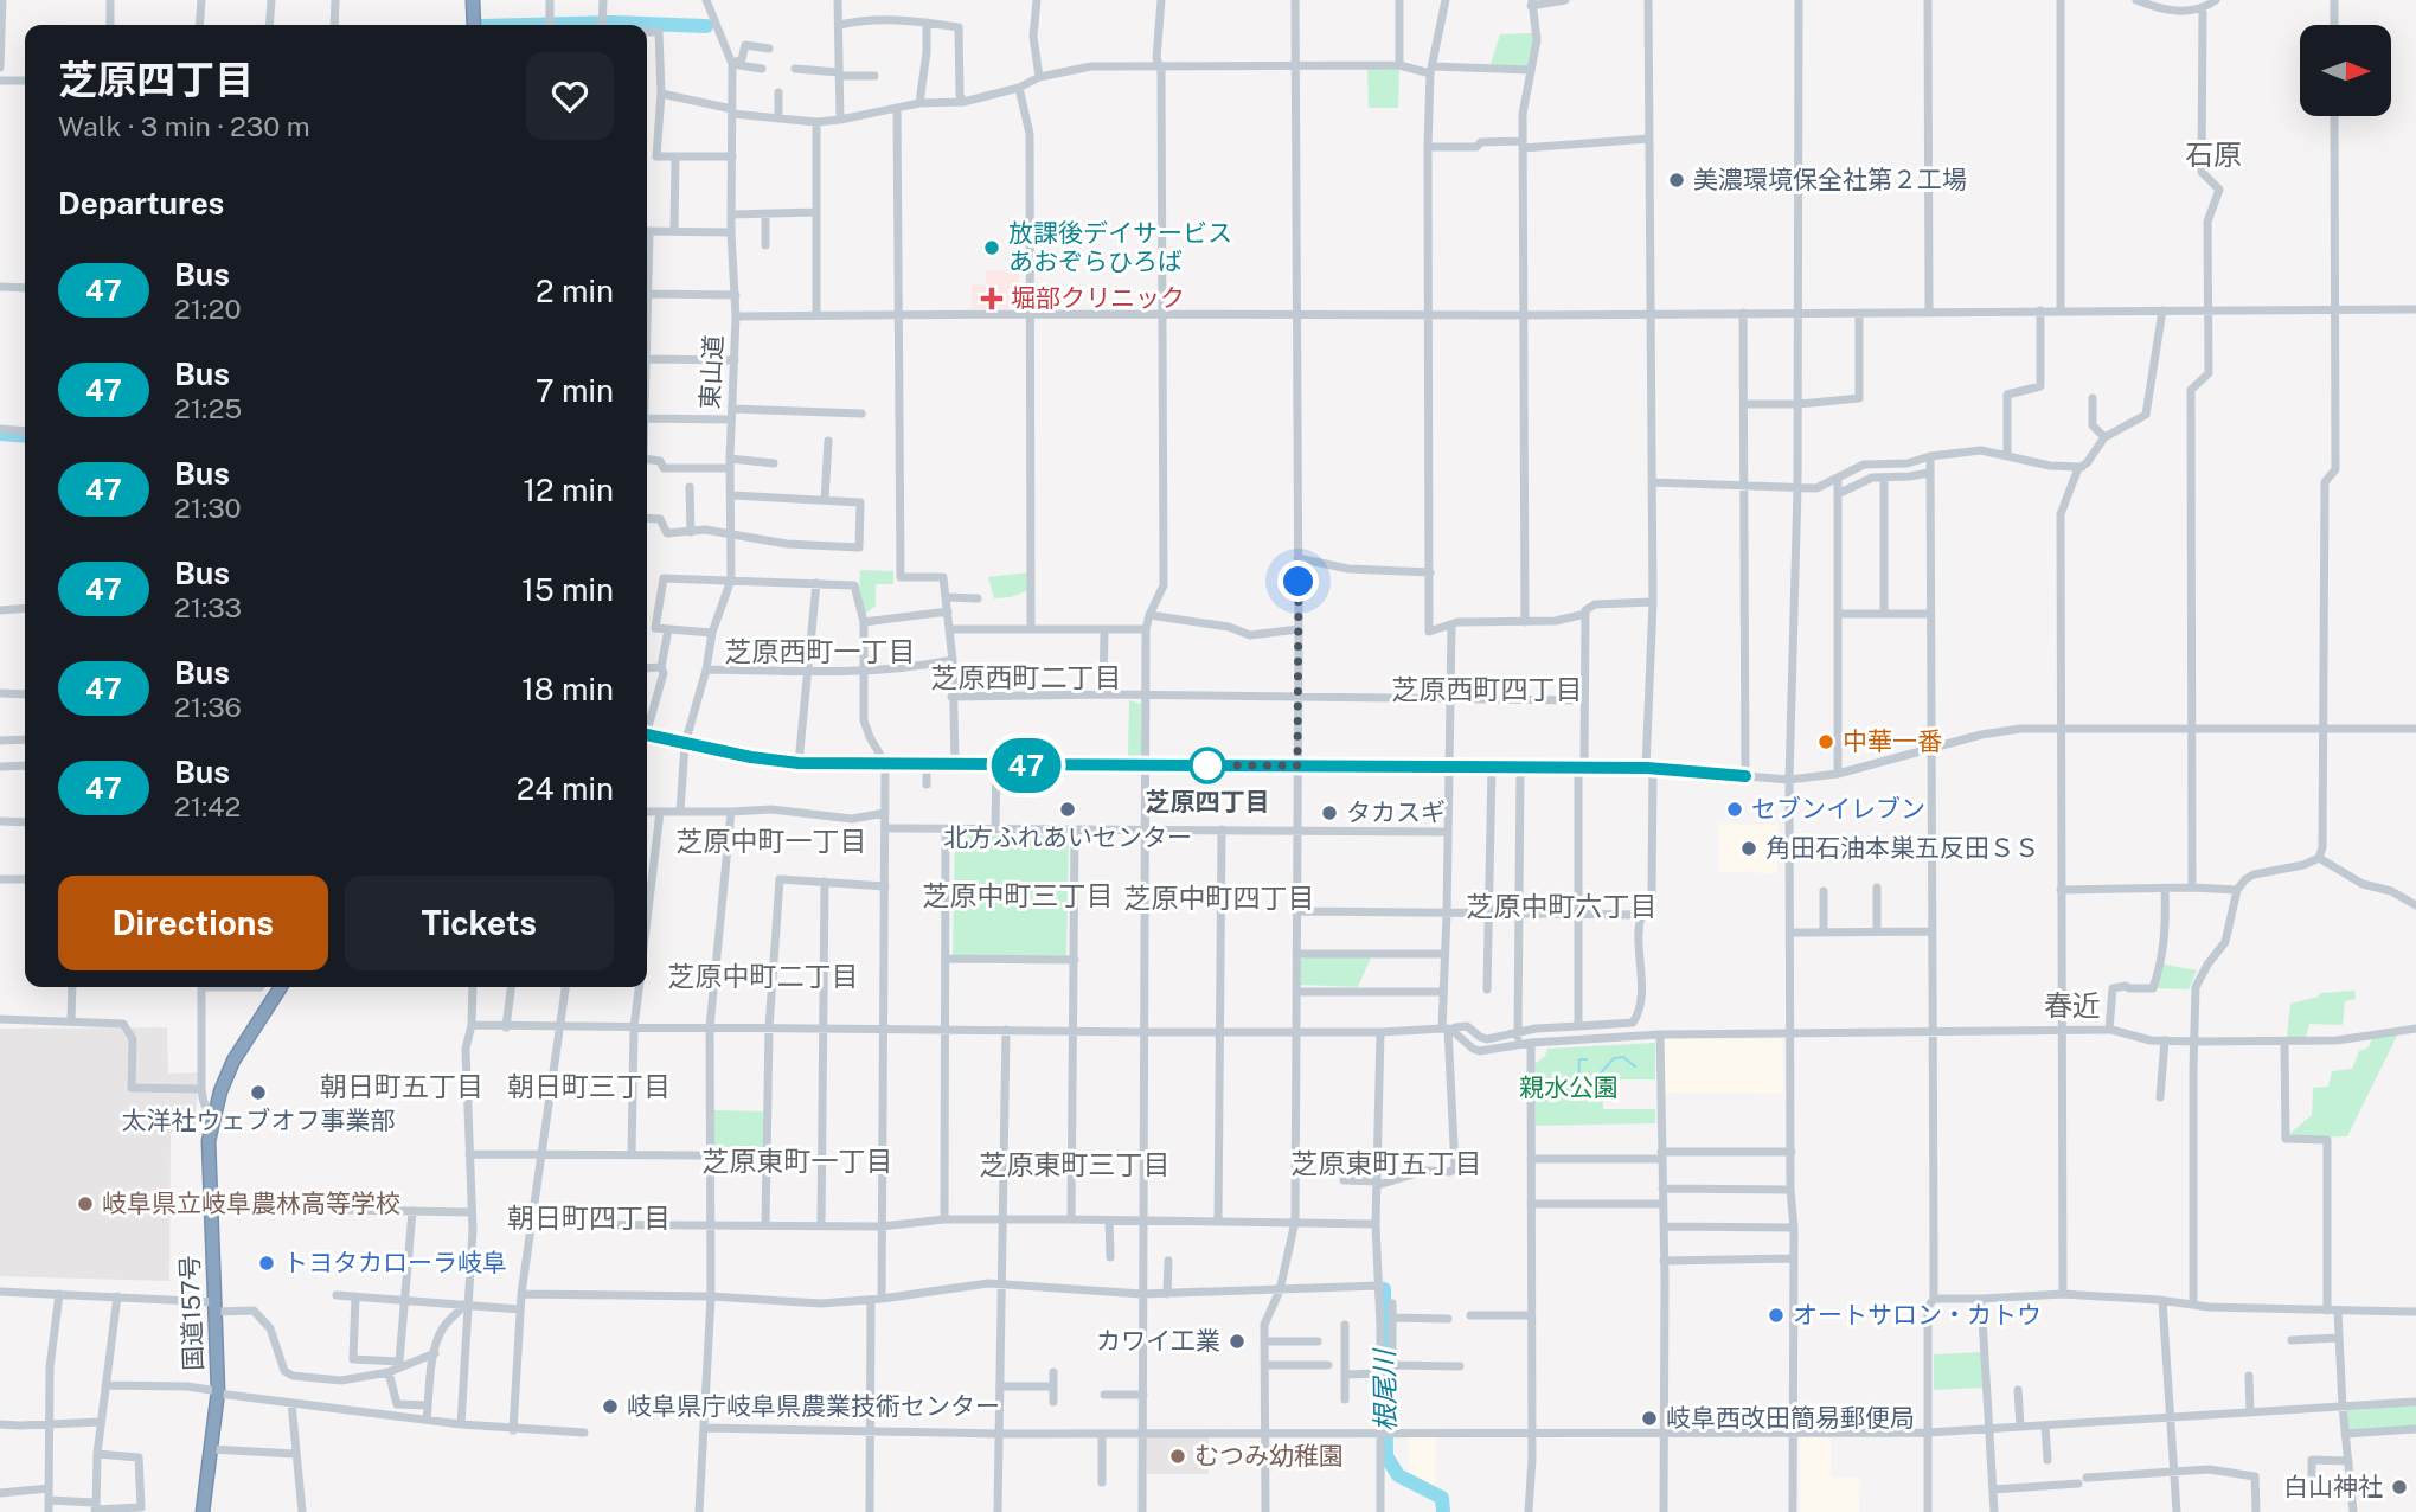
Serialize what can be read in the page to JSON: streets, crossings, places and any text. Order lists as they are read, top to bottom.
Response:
{
  "streets": {
    "highway": ["国道157号"],
    "street": ["東山道"]
  },
  "districts": [
    "石原",
    "芝原西町一丁目",
    "芝原西町二丁目",
    "芝原西町四丁目",
    "芝原中町一丁目",
    "芝原中町三丁目",
    "芝原中町四丁目",
    "芝原中町六丁目",
    "芝原中町二丁目",
    "春近",
    "朝日町五丁目",
    "朝日町三丁目",
    "芝原東町一丁目",
    "芝原東町五丁目",
    "芝原東町三丁目",
    "朝日町四丁目"
  ],
  "water": ["根尾川"],
  "parks": ["親水公園"],
  "places": {
    "other": [
      "美濃環境保全社第２工場",
      "放課後デイサービス あおぞらひろば",
      "中華一番",
      "芝原四丁目",
      "北方ふれあいセンター",
      "セブンイレブン",
      "タカスギ",
      "角田石油本巣五反田ＳＳ",
      "太洋社ウェブオフ事業部",
      "岐阜県立岐阜農林高等学校",
      "トヨタカローラ岐阜",
      "オートサロン・カトウ",
      "カワイ工業",
      "岐阜県庁岐阜県農業技術センター",
      "岐阜西改田簡易郵便局",
      "むつみ幼稚園",
      "白山神社"
    ],
    "health": ["堀部クリニック"]
  },
  "lines": ["bus line 47"],
  "north": "right",
  "page": {
    "on_map": "47",
    "heading": [
      ["芝原四丁目", "Walk · 3 min · 230 m"],
      "Departures"
    ],
    "list": [
      {
        "mark": "47",
        "name": "Bus",
        "note": "21:20",
        "value": "2 min"
      },
      {
        "mark": "47",
        "name": "Bus",
        "note": "21:25",
        "value": "7 min"
      },
      {
        "mark": "47",
        "name": "Bus",
        "note": "21:30",
        "value": "12 min"
      },
      {
        "mark": "47",
        "name": "Bus",
        "note": "21:33",
        "value": "15 min"
      },
      {
        "mark": "47",
        "name": "Bus",
        "note": "21:36",
        "value": "18 min"
      },
      {
        "mark": "47",
        "name": "Bus",
        "note": "21:42",
        "value": "24 min"
      }
    ],
    "buttons": ["Directions", "Tickets"]
  }
}
